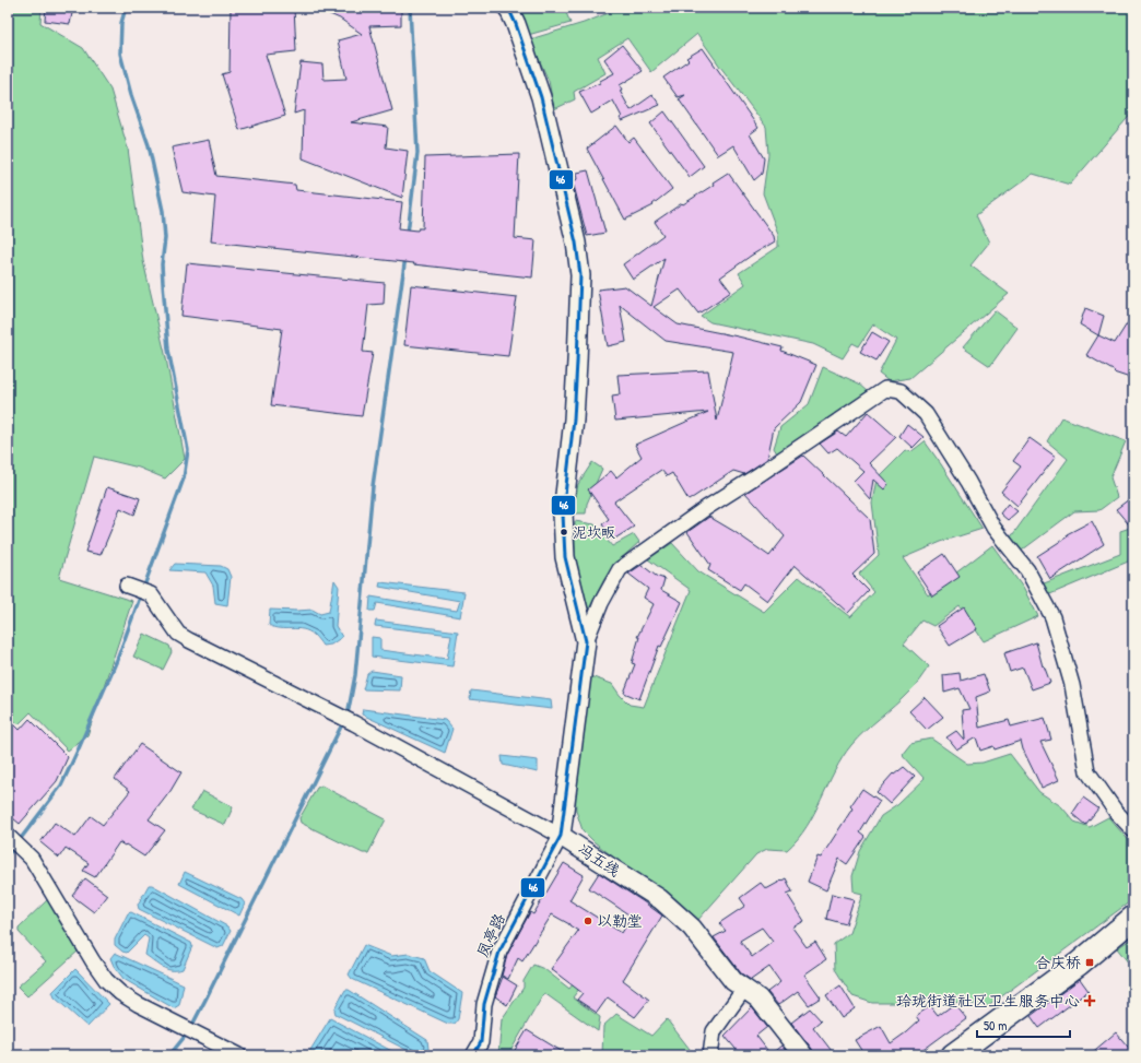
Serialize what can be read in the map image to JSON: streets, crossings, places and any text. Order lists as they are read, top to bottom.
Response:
{
  "streets": {
    "street": ["冯五线", "凤亭路"]
  },
  "crossings": [
    ["冯五线", "凤亭路"]
  ],
  "places": {
    "other": ["泥坎畈", "以勒堂"],
    "transit": ["合庆桥"],
    "health": ["玲珑街道社区卫生服务中心"]
  },
  "lines": ["transit line 46"],
  "scale_bar": "50 m"
}
